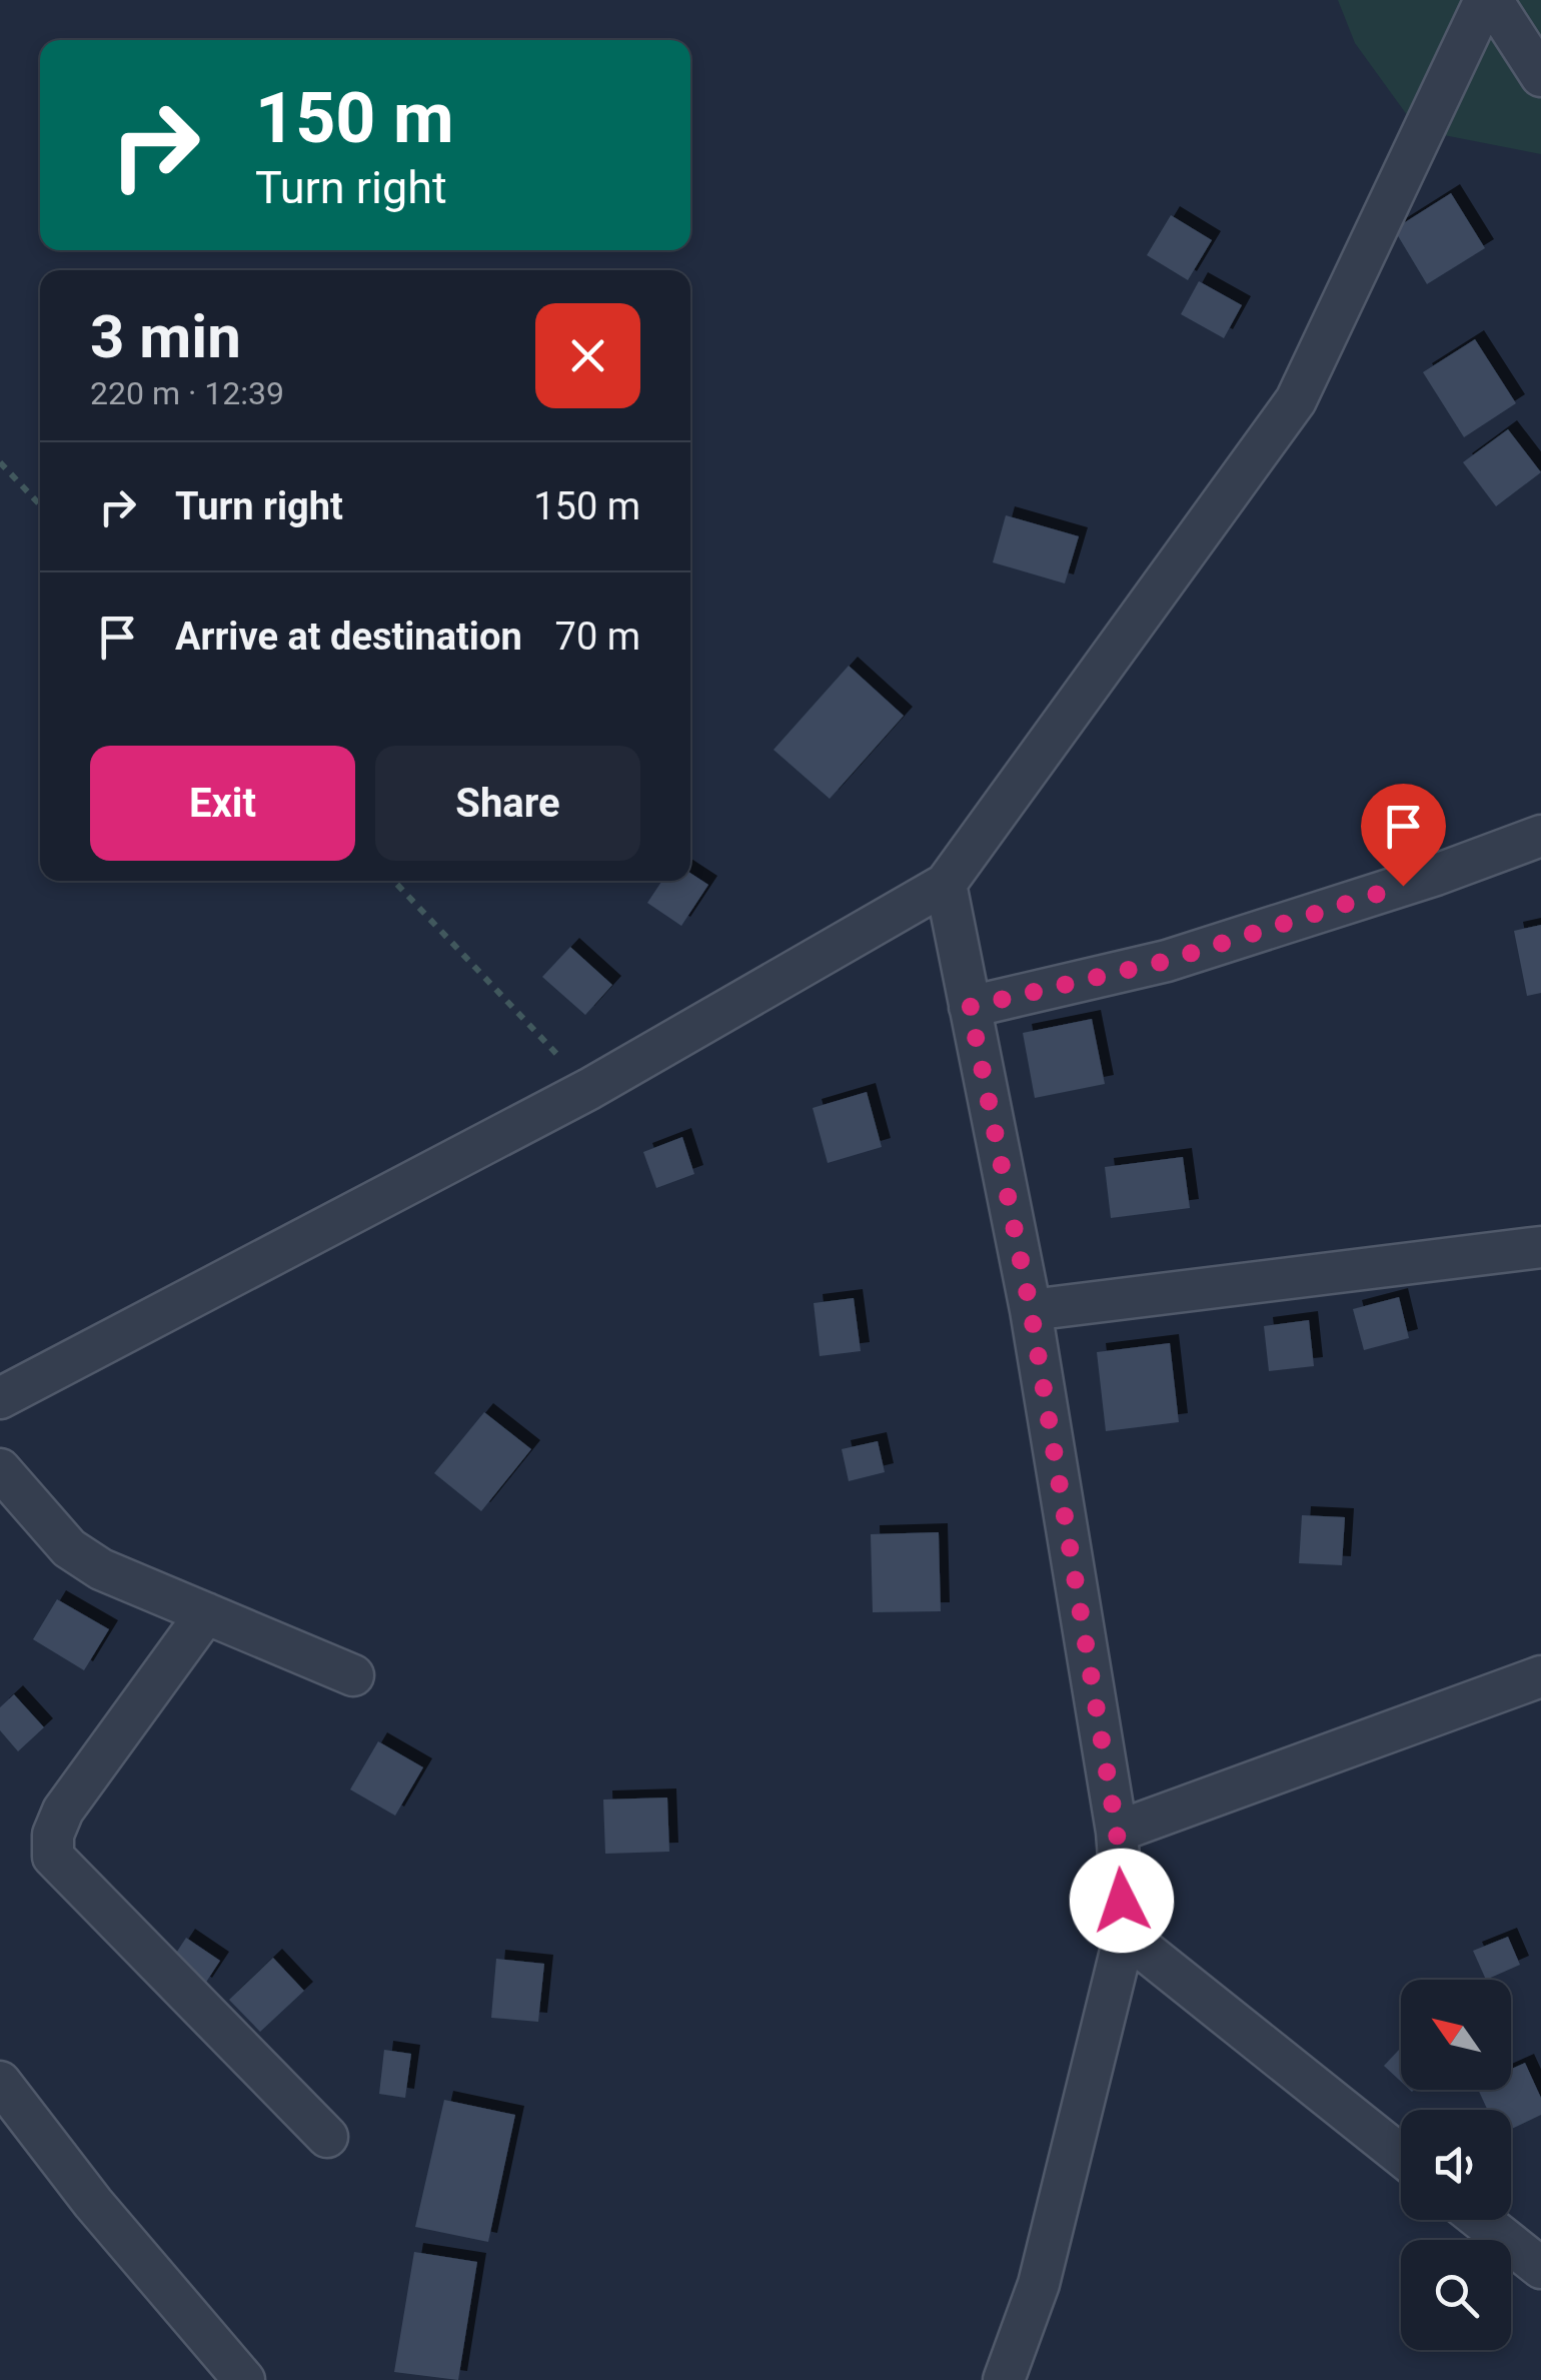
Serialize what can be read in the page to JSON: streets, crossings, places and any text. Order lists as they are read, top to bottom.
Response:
{
  "north": "top left",
  "page": {
    "turn": ["150 m", "Turn right"],
    "heading": ["3 min", "220 m · 12:39"],
    "list": [
      {
        "name": "Turn right",
        "value": "150 m"
      },
      {
        "name": "Arrive at destination",
        "value": "70 m"
      }
    ],
    "buttons": ["Exit", "Share"]
  }
}
